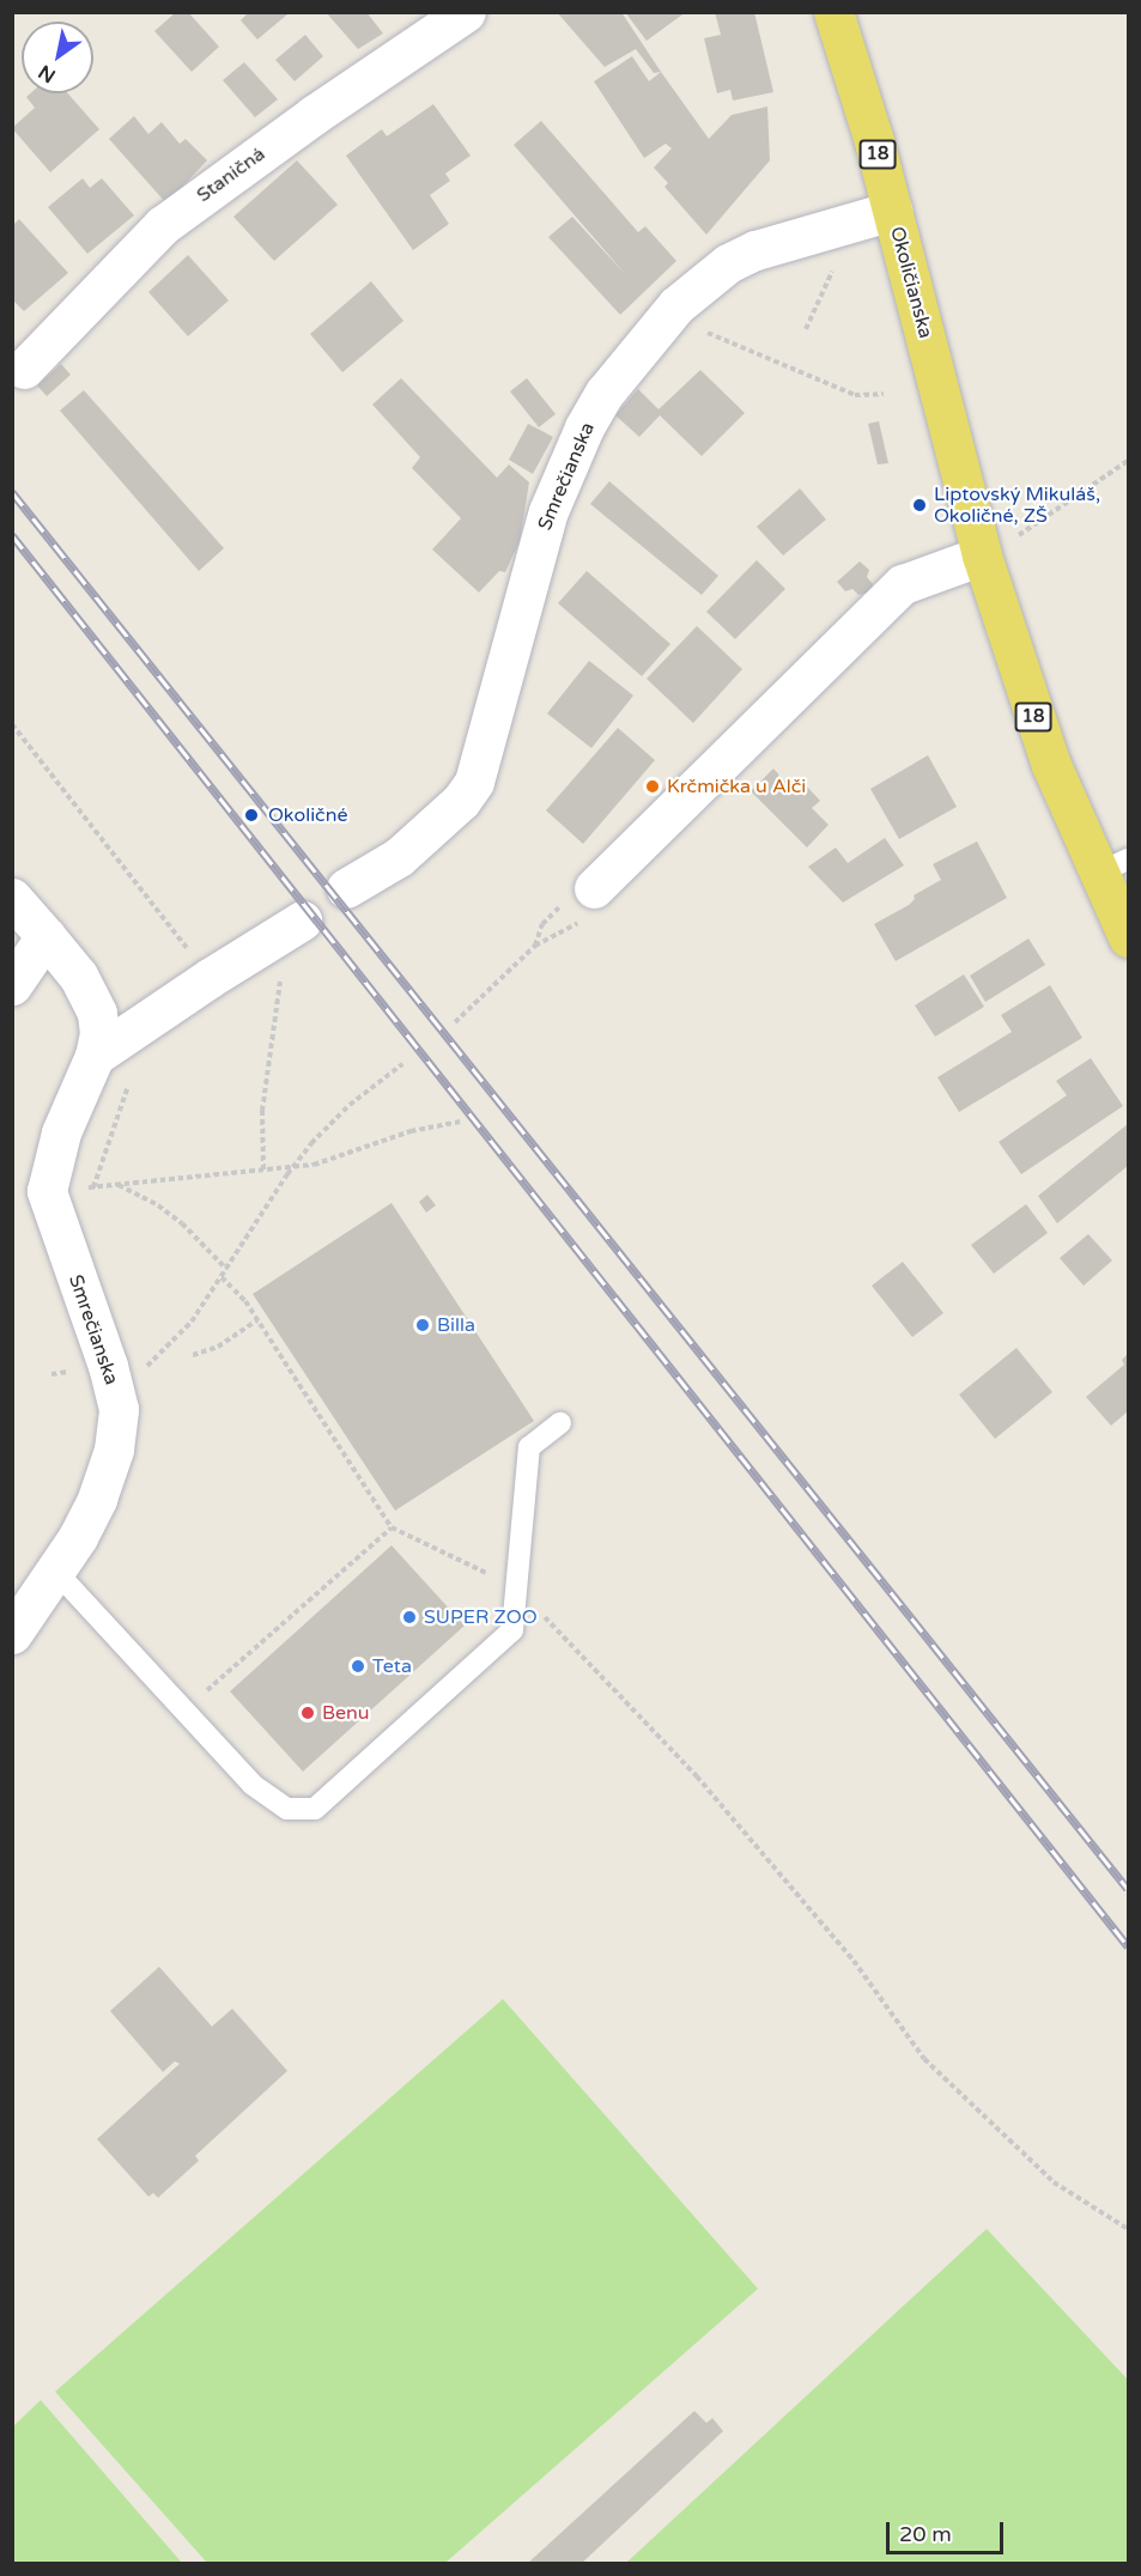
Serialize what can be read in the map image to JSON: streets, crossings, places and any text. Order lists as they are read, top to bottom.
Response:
{
  "streets": {
    "main road": ["18", "Okoličianska"],
    "street": ["Staničná", "Smrečianska"]
  },
  "crossings": [
    ["Okoličianska", "Smrečianska"]
  ],
  "places": [
    "Liptovský Mikuláš, Okoličné, ZŠ",
    "Krčmička u Alči",
    "Okoličné",
    "Billa",
    "SUPER ZOO",
    "Teta",
    "Benu"
  ],
  "scale_bar": "20 m",
  "north": "bottom left"
}
